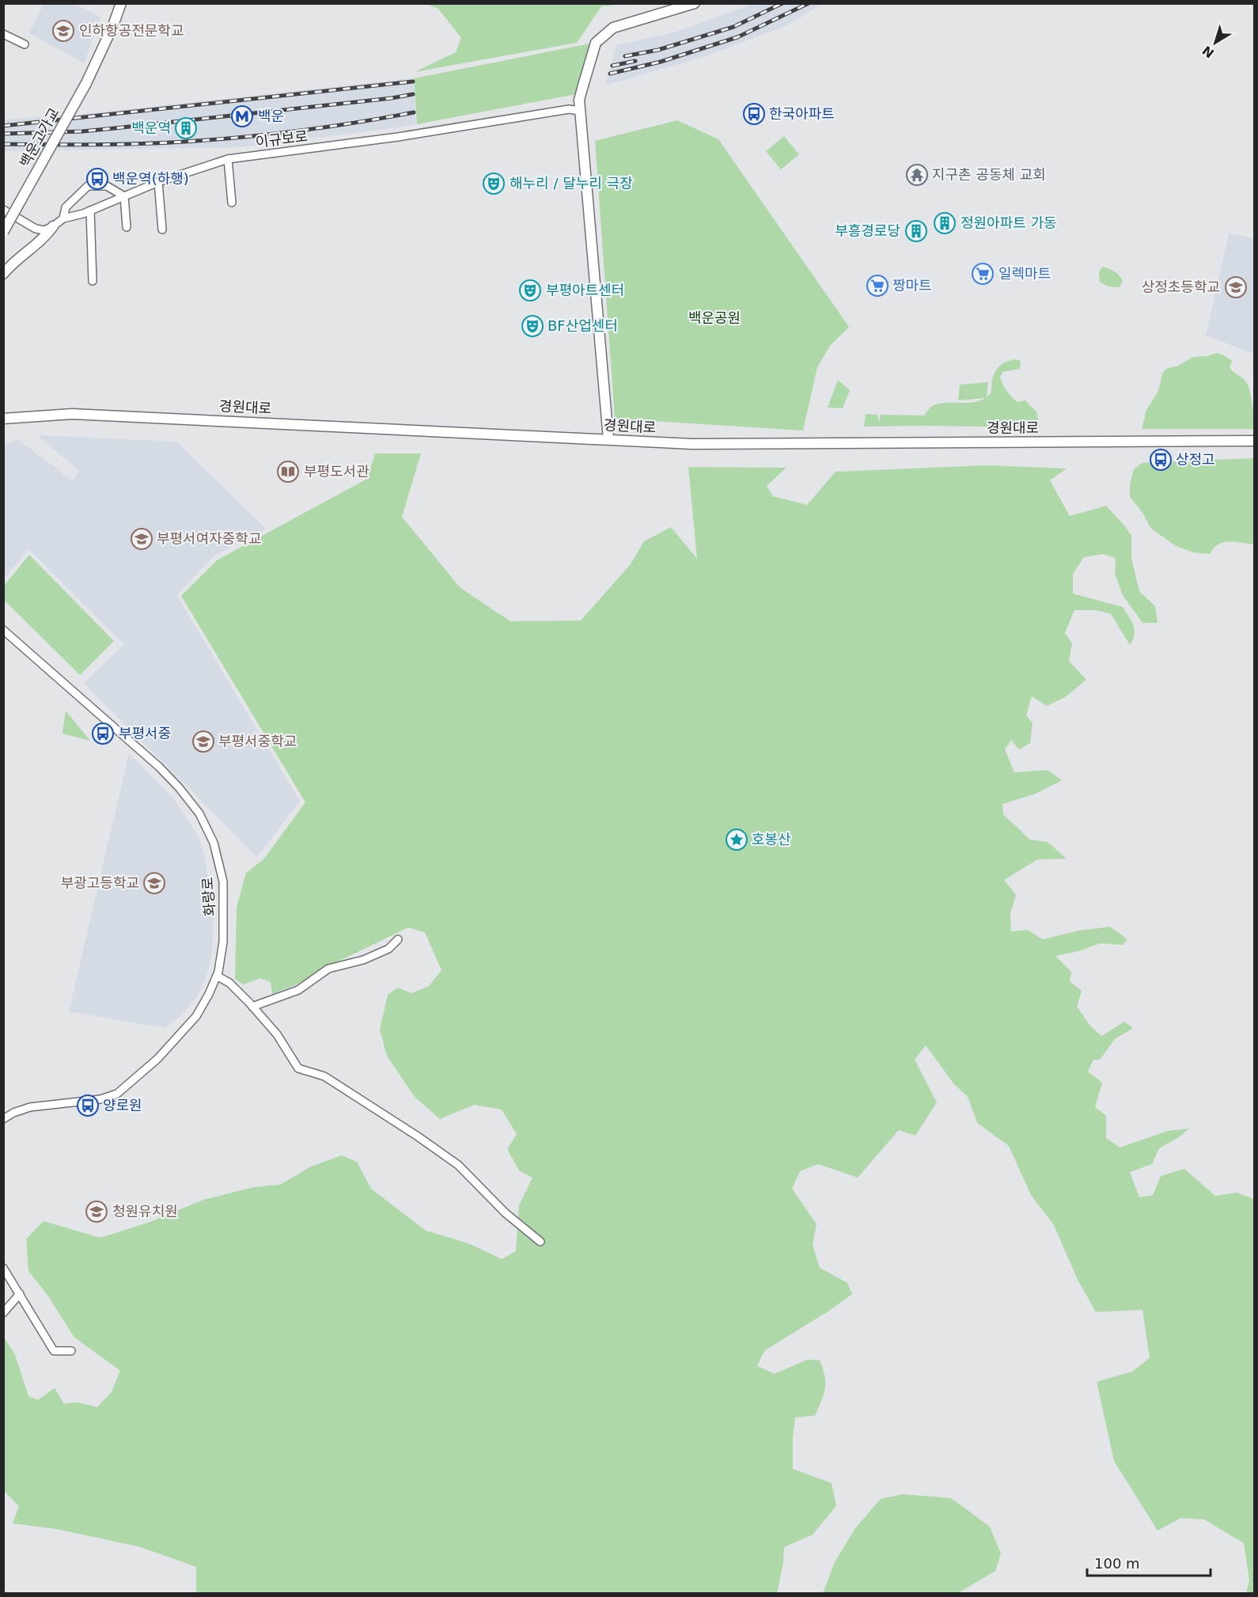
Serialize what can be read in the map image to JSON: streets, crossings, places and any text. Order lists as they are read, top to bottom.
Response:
{
  "streets": {
    "main road": ["백운고가교", "경원대로"],
    "street": ["이규보로", "화랑로"]
  },
  "parks": ["백운공원"],
  "places": {
    "school or university": [
      "인하항공전문학교",
      "상정초등학교",
      "부평서여자중학교",
      "부평서중학교",
      "부광고등학교",
      "청원유치원"
    ],
    "bus stop": [
      "한국아파트",
      "백운역(하행)",
      "상정고",
      "부평서중",
      "양로원"
    ],
    "metro station": ["백운"],
    "building": ["백운역", "정원아파트 가동", "부흥경로당"],
    "temple": ["지구촌 공동체 교회"],
    "theatre": ["해누리 / 달누리 극장", "부평아트센터", "BF산업센터"],
    "supermarket": ["일렉마트", "짱마트"],
    "library": ["부평도서관"],
    "place": ["호봉산"]
  },
  "scale_bar": "100 m",
  "north": "bottom left"
}
